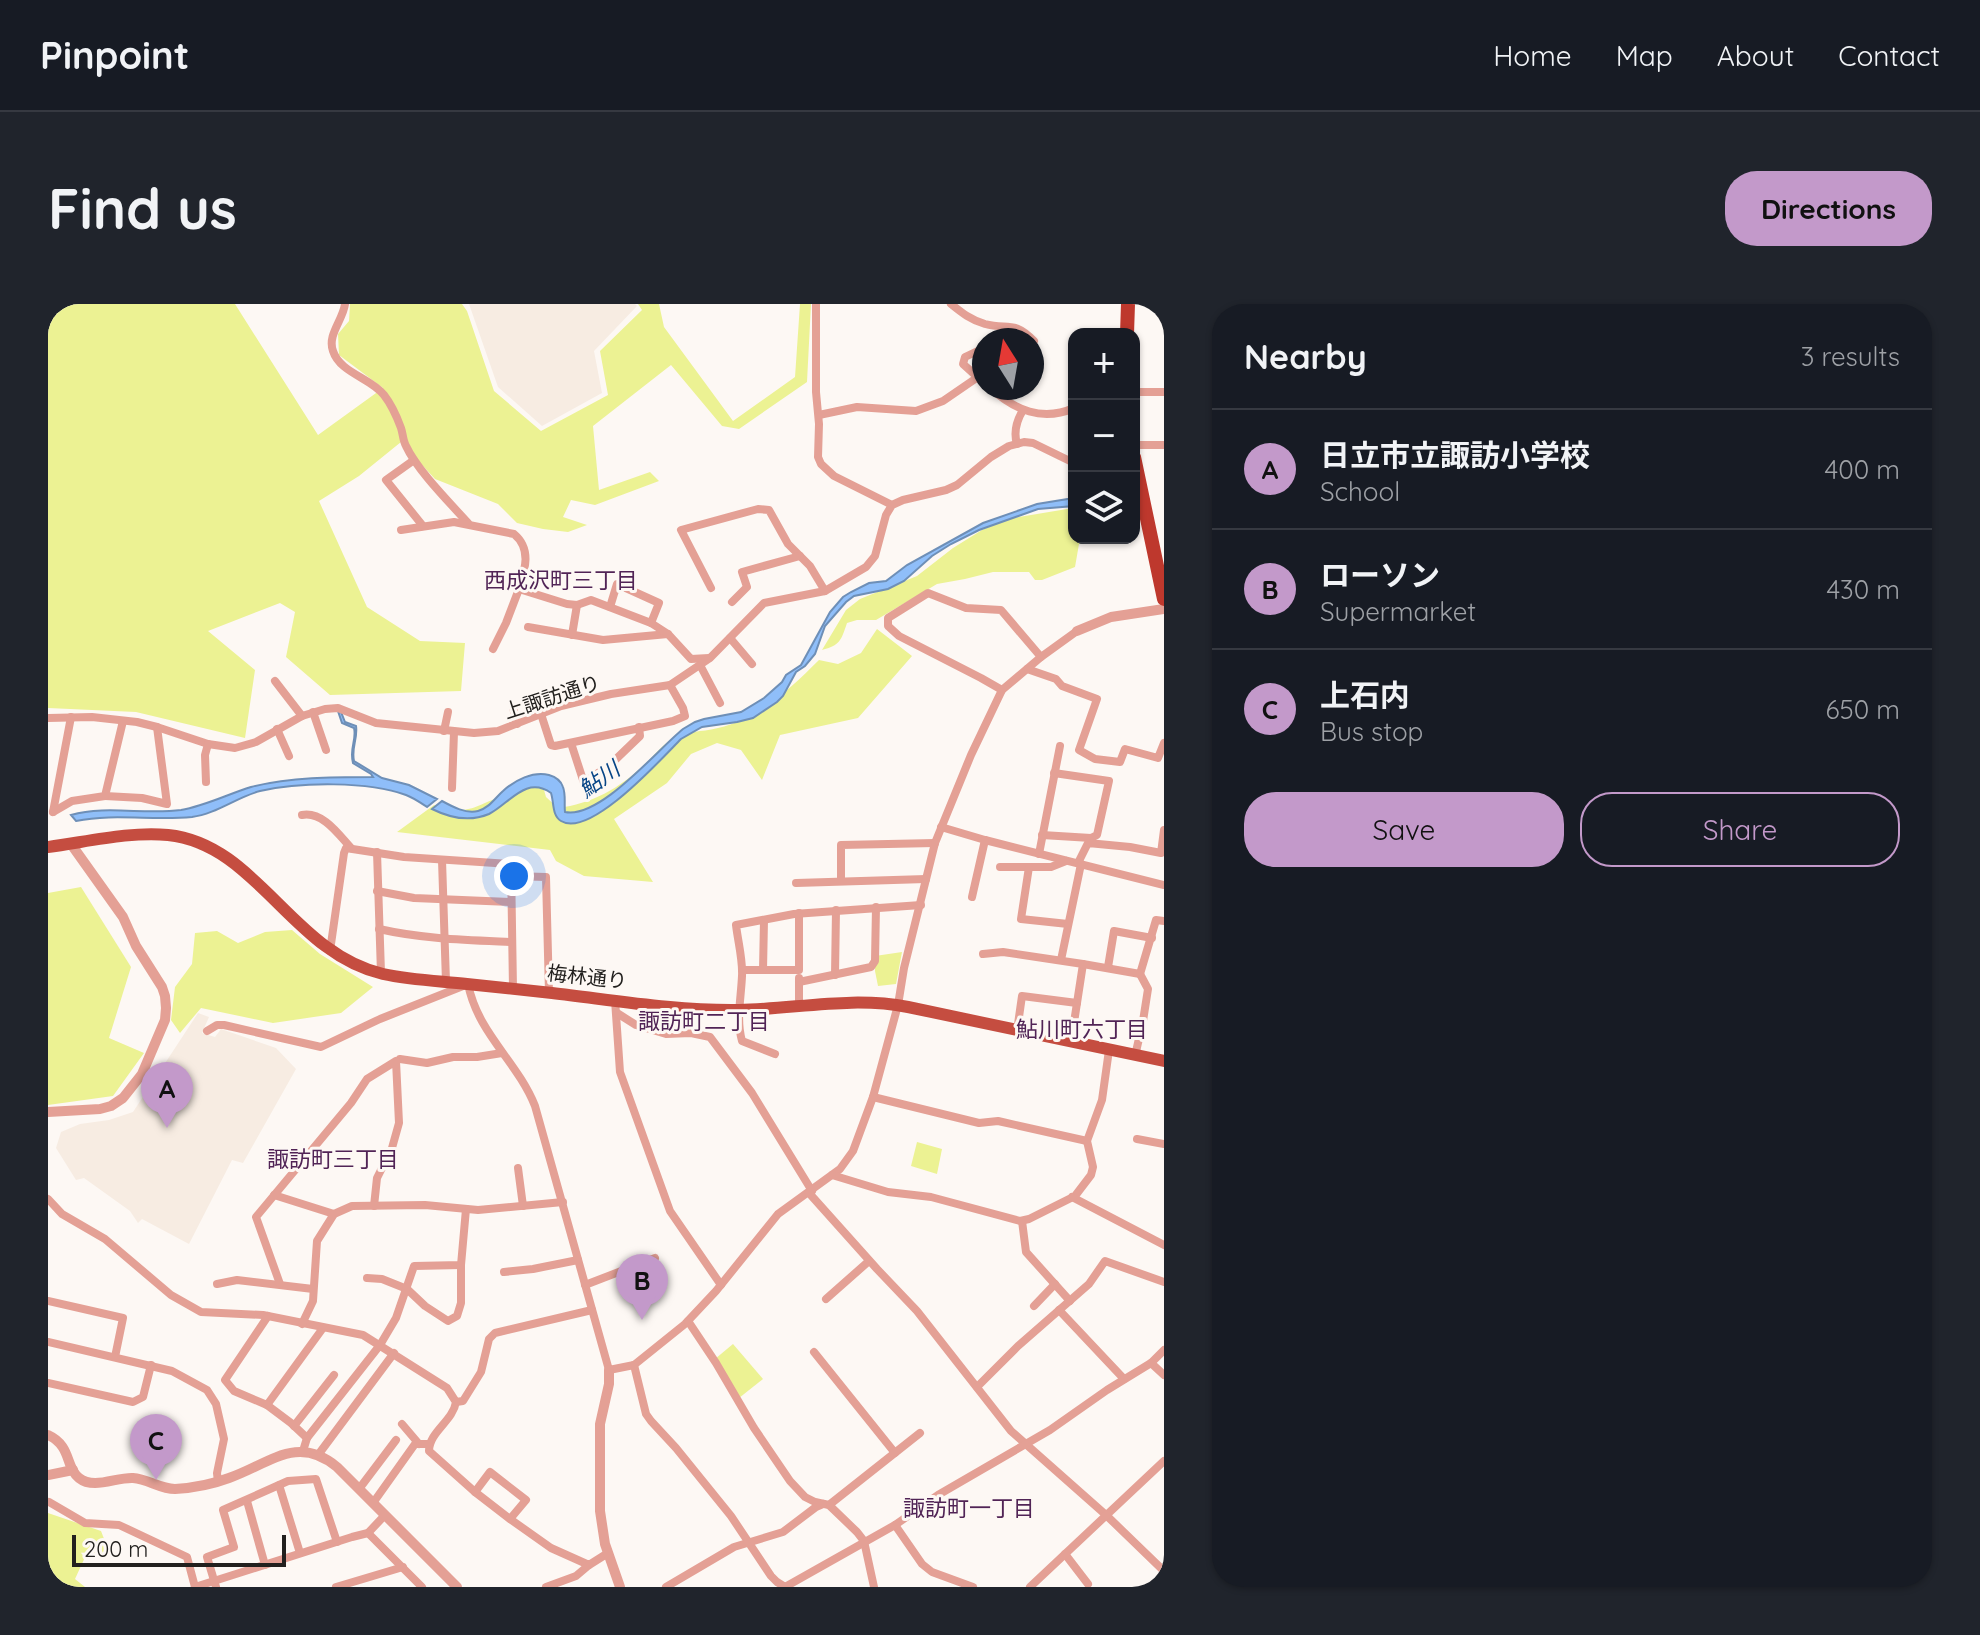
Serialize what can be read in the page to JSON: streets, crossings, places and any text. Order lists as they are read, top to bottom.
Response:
{
  "streets": {
    "main road": ["梅林通り"],
    "street": ["上諏訪通り"]
  },
  "districts": [
    "西成沢町三丁目",
    "諏訪町二丁目",
    "鮎川町六丁目",
    "諏訪町三丁目",
    "諏訪町一丁目"
  ],
  "water": ["鮎川"],
  "scale_bar": "200 m",
  "north": "top",
  "page": {
    "header": "Pinpoint",
    "nav": [
      "Home",
      "Map",
      "About",
      "Contact"
    ],
    "buttons": [
      "Directions",
      ["Save", "Share"]
    ],
    "title": "Find us",
    "heading": ["Nearby", "3 results"],
    "map_buttons": ["+", "−"],
    "list": [
      {
        "mark": "A",
        "name": "日立市立諏訪小学校",
        "note": "School",
        "value": "400 m"
      },
      {
        "mark": "B",
        "name": "ローソン",
        "note": "Supermarket",
        "value": "430 m"
      },
      {
        "mark": "C",
        "name": "上石内",
        "note": "Bus stop",
        "value": "650 m"
      }
    ],
    "pins": ["A", "B", "C"],
    "scale": "200 m"
  }
}
